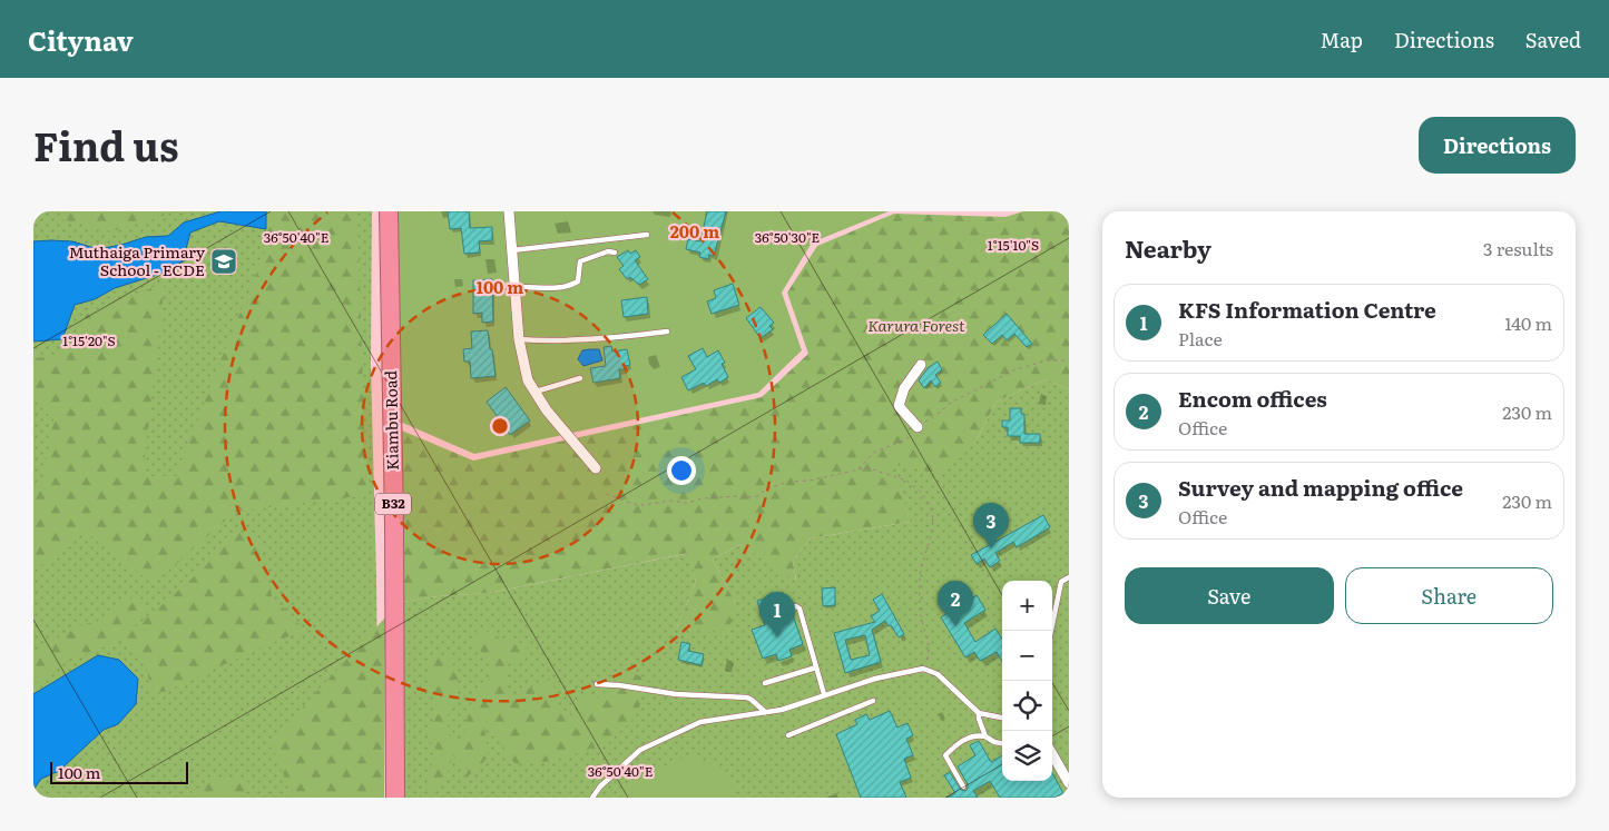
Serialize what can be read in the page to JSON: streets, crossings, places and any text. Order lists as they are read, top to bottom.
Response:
{
  "streets": {
    "highway": ["Kiambu Road", "B32"]
  },
  "parks": ["Karura Forest"],
  "places": {
    "school or university": ["Muthaiga Primary School - ECDE"]
  },
  "scale_bar": "100 m",
  "page": {
    "header": "Citynav",
    "nav": ["Map", "Directions", "Saved"],
    "title": "Find us",
    "buttons": [
      "Directions",
      ["Save", "Share"]
    ],
    "heading": ["Nearby", "3 results"],
    "list": [
      {
        "mark": "1",
        "name": "KFS Information Centre",
        "note": "Place",
        "value": "140 m"
      },
      {
        "mark": "2",
        "name": "Encom offices",
        "note": "Office",
        "value": "230 m"
      },
      {
        "mark": "3",
        "name": "Survey and mapping office",
        "note": "Office",
        "value": "230 m"
      }
    ],
    "pins": ["3", "2", "1"],
    "map_buttons": ["+", "−"],
    "scale": "100 m"
  },
  "coordinates": [
    "36°50'40\"E",
    "36°50'30\"E",
    "1°15'10\"S",
    "1°15'20\"S"
  ],
  "rings": ["200 m", "100 m"]
}
